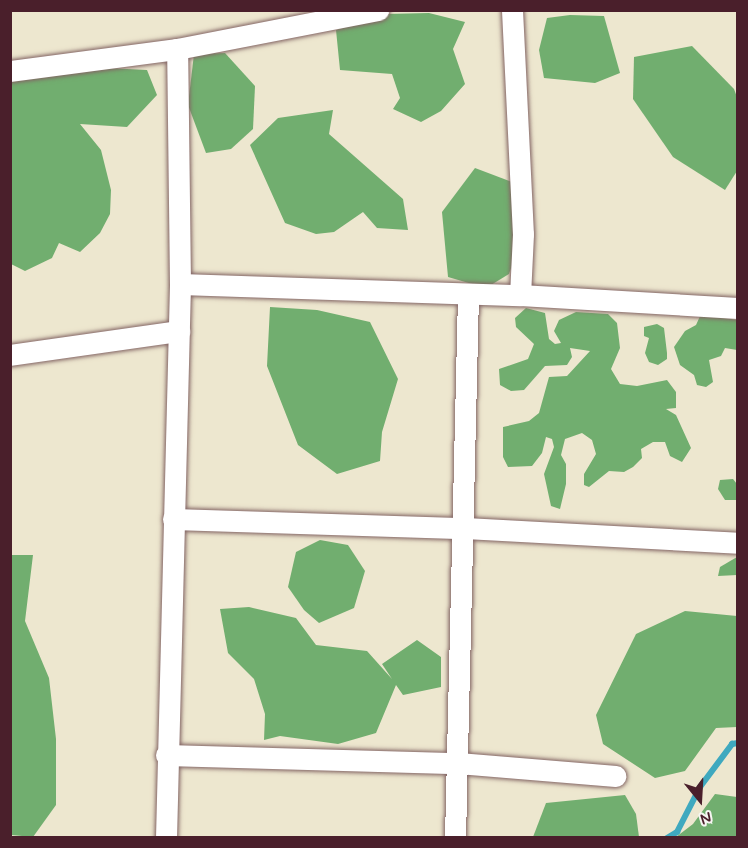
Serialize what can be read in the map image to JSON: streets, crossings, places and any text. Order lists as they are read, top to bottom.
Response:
{
  "north": "bottom"
}
